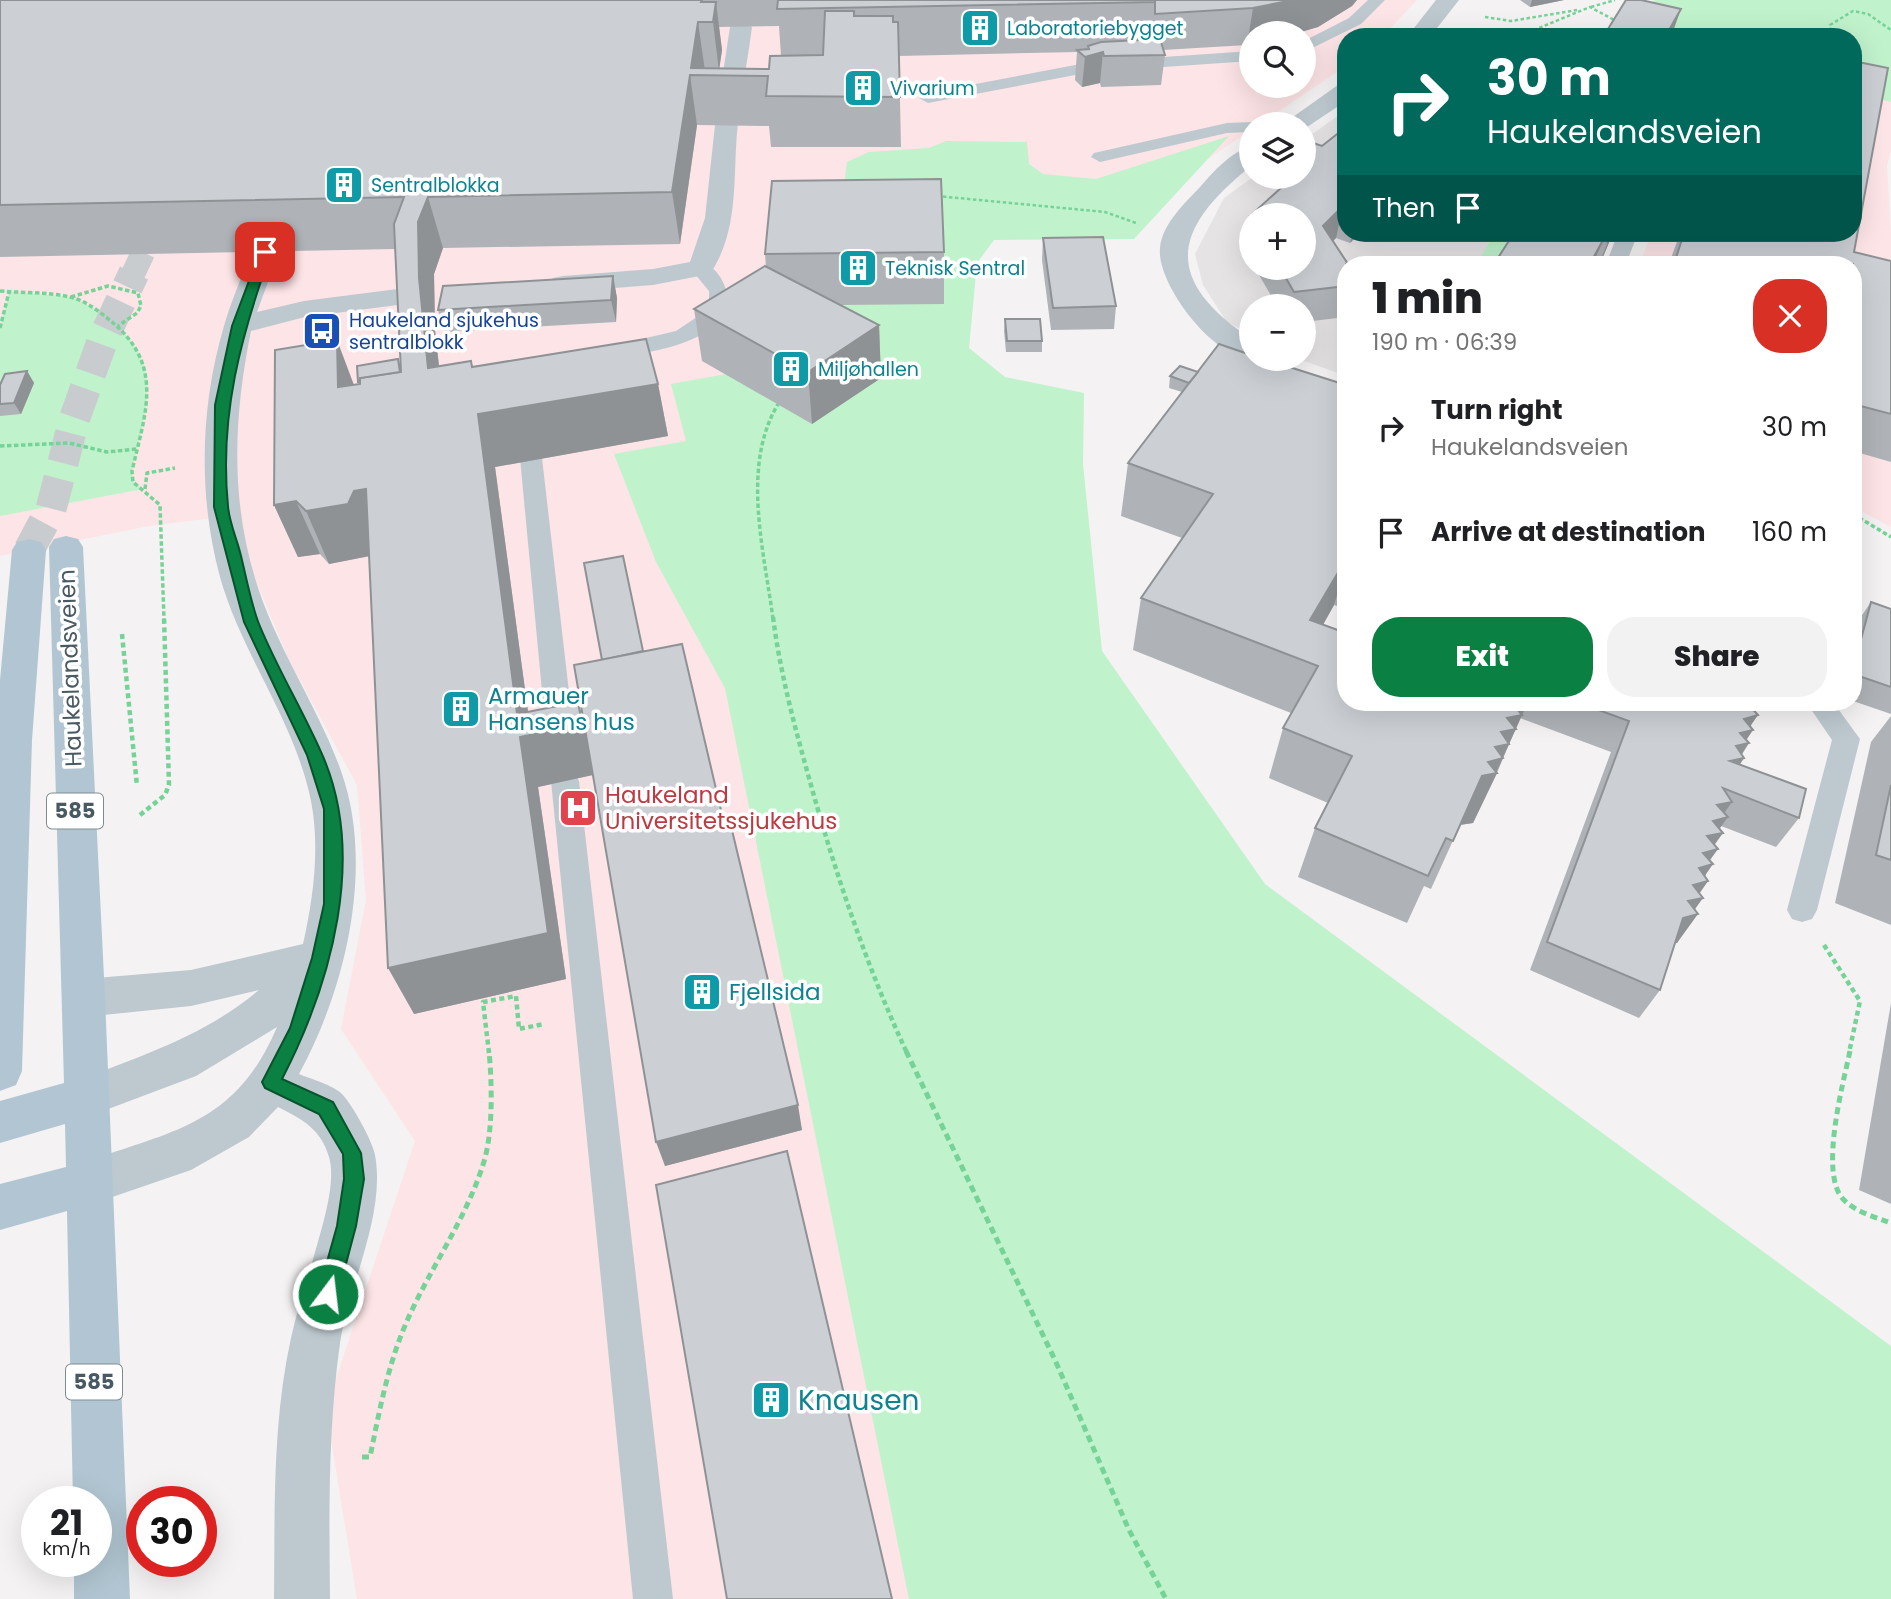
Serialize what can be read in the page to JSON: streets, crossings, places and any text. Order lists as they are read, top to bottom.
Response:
{
  "streets": {
    "main road": ["Haukelandsveien", "585"]
  },
  "places": {
    "building": [
      "Laboratoriebygget",
      "Vivarium",
      "Sentralblokka",
      "Teknisk Sentral",
      "Miljøhallen",
      "Armauer Hansens hus",
      "Fjellsida",
      "Knausen"
    ],
    "bus stop": ["Haukeland sjukehus sentralblokk"],
    "hospital": ["Haukeland Universitetssjukehus"]
  },
  "page": {
    "map_buttons": ["+", "−"],
    "turn": ["30 m", "Haukelandsveien"],
    "then": "Then",
    "heading": ["1 min", "190 m · 06:39"],
    "list": [
      {
        "name": "Turn right",
        "note": "Haukelandsveien",
        "value": "30 m"
      },
      {
        "name": "Arrive at destination",
        "value": "160 m"
      }
    ],
    "buttons": ["Exit", "Share"],
    "speed": "21 km/h",
    "limit": "30"
  }
}
